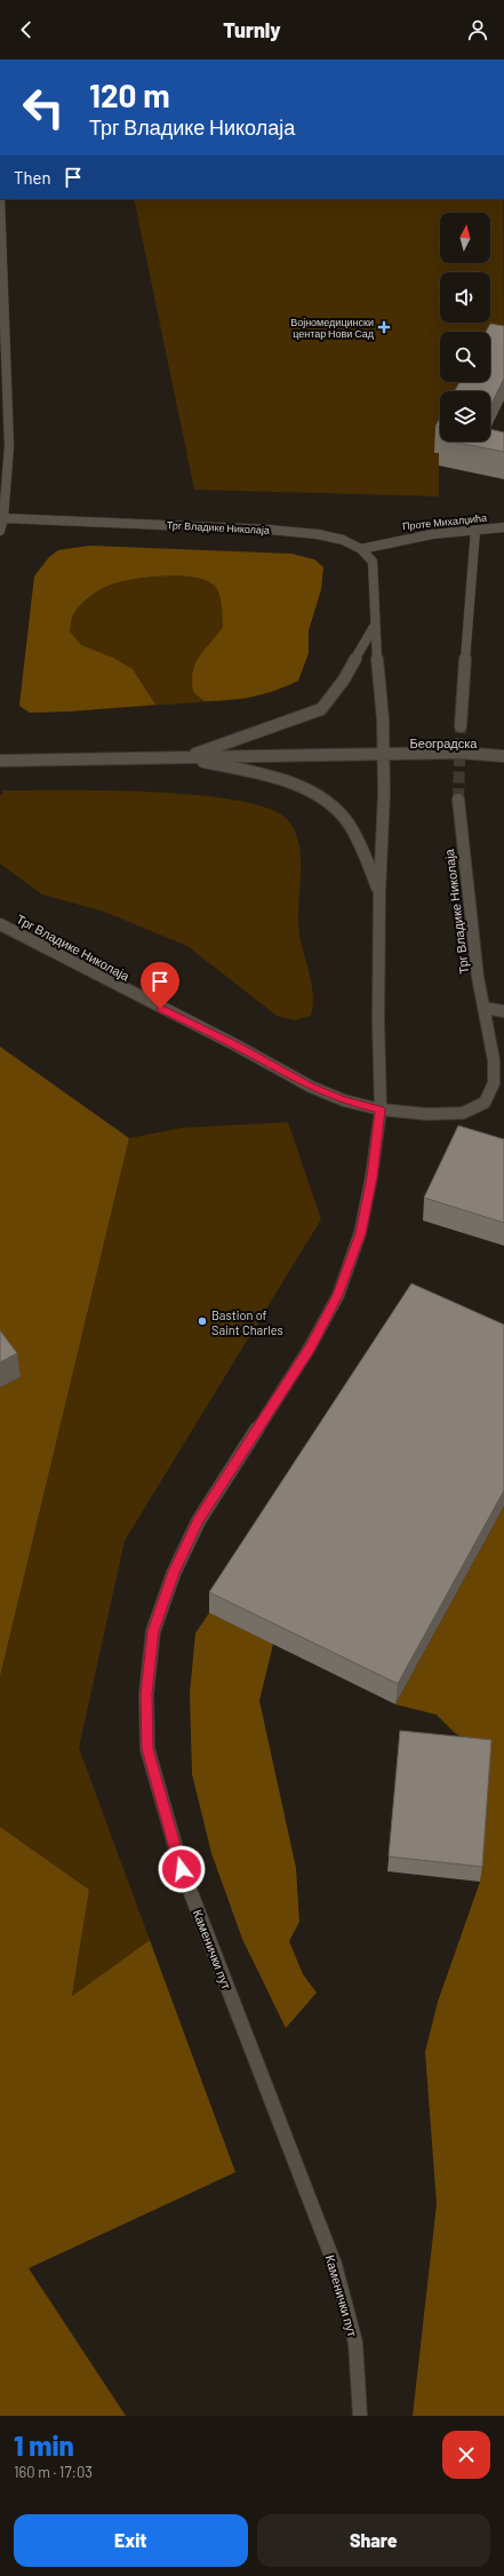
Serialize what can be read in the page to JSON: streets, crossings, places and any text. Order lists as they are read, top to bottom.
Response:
{
  "streets": {
    "main road": [
      "Проте Михалџића",
      "Трг Владике Николаја",
      "Београдска",
      "Каменички пут"
    ]
  },
  "crossings": [
    ["Проте Михалџића", "Трг Владике Николаја"],
    ["Трг Владике Николаја", "Каменички пут"]
  ],
  "places": {
    "health": ["Војномедицински центар Нови Сад"],
    "other": ["Bastion of Saint Charles"]
  },
  "north": "top",
  "page": {
    "header": "Turnly",
    "turn": ["120 m", "Трг Владике Николаја"],
    "then": "Then",
    "heading": ["1 min", "160 m · 17:03"],
    "buttons": ["Exit", "Share"]
  }
}
